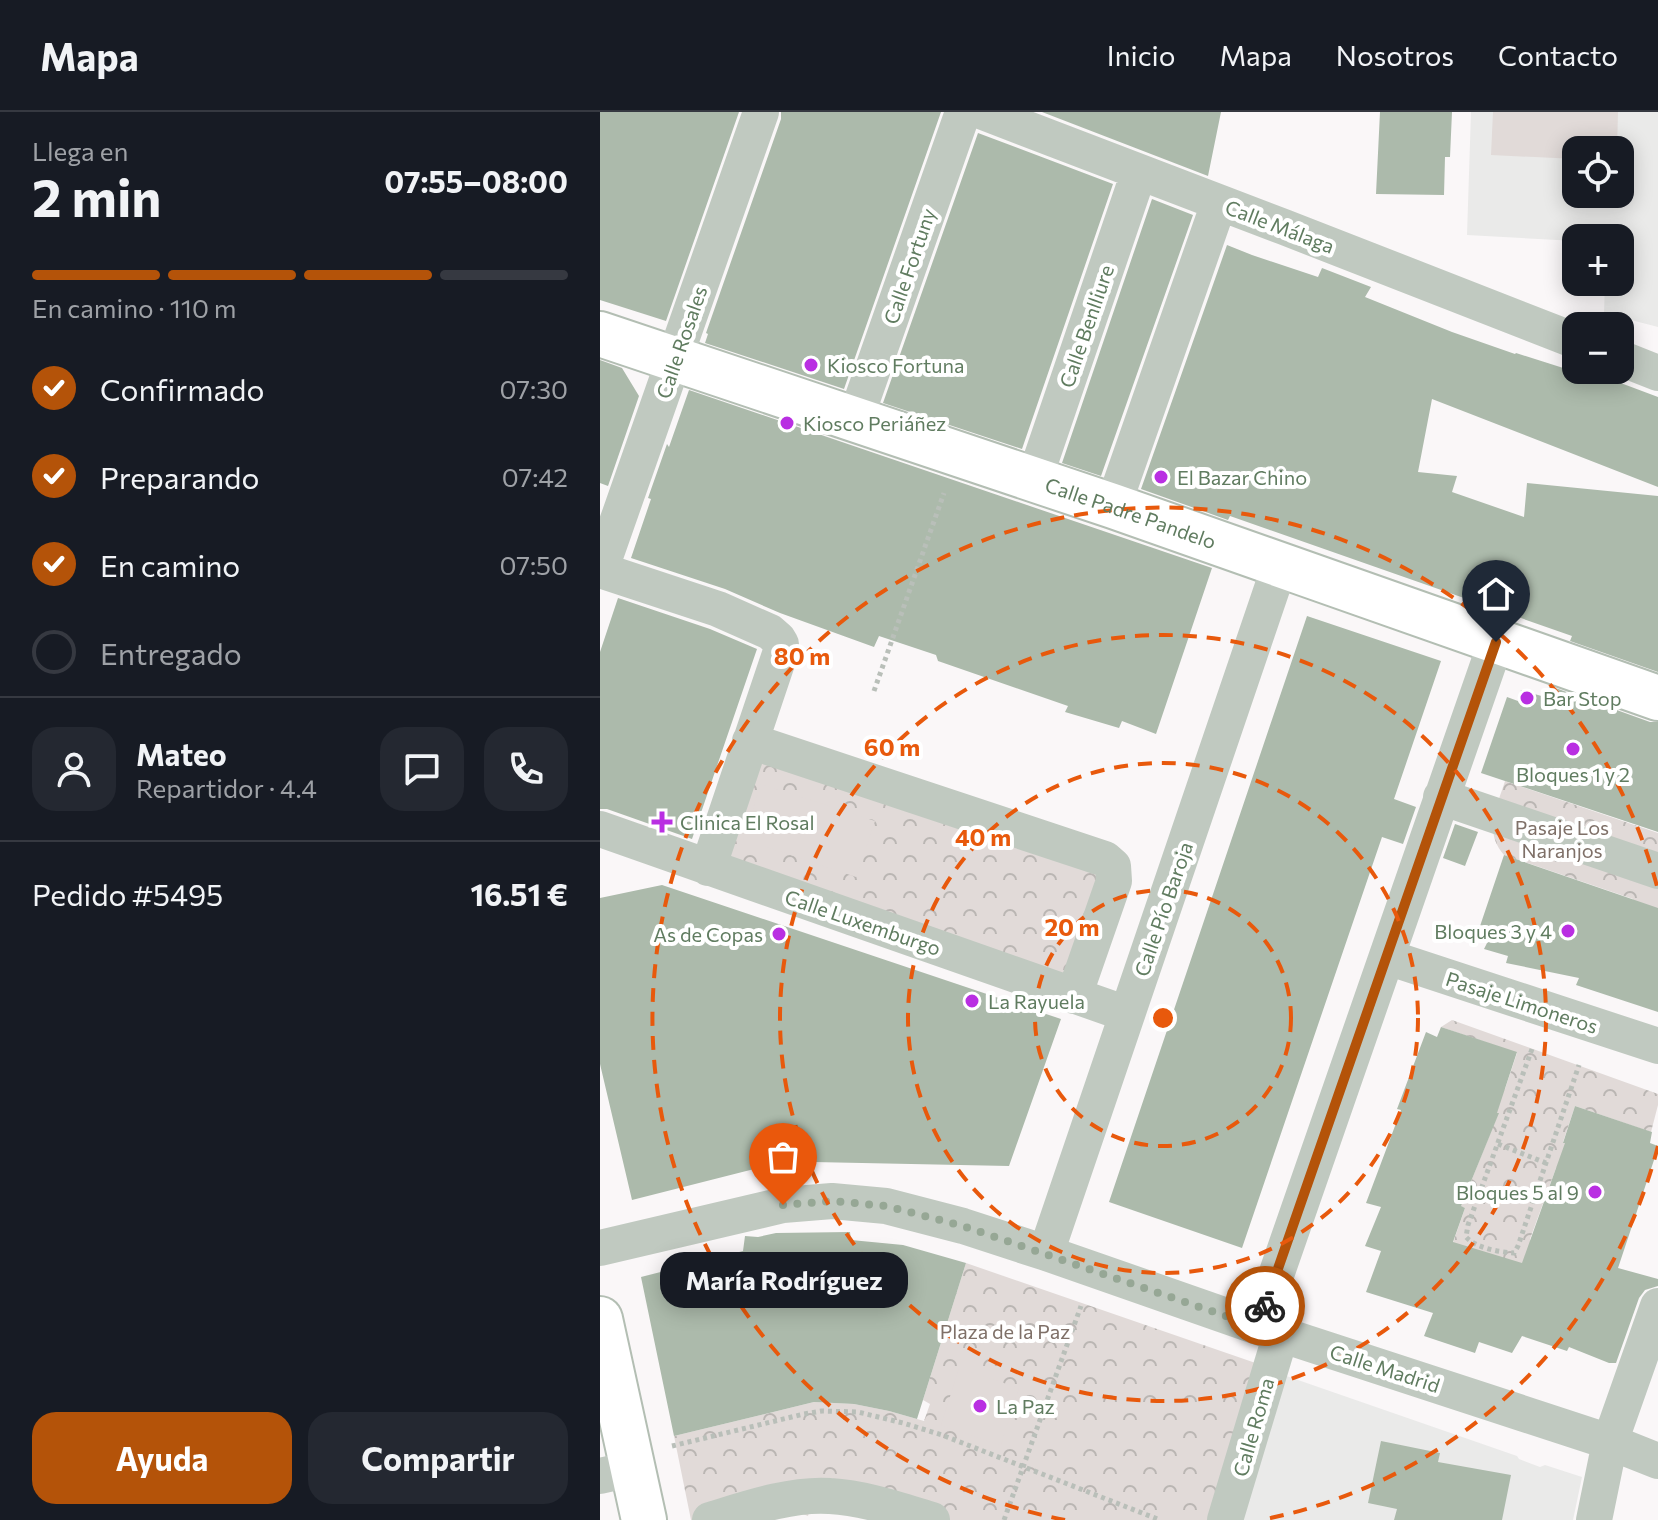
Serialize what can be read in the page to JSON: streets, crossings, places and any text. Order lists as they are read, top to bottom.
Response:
{
  "streets": {
    "street": [
      "Calle Málaga",
      "Calle Fortuny",
      "Calle Benlliure",
      "Calle Rosales",
      "Calle Padre Pandelo",
      "Calle Pío Baroja",
      "Calle Luxemburgo",
      "Pasaje Limoneros",
      "Calle Madrid",
      "Calle Roma"
    ]
  },
  "crossings": [
    ["Calle Málaga", "Calle Benlliure"],
    ["Calle Fortuny", "Calle Padre Pandelo"],
    ["Calle Benlliure", "Calle Padre Pandelo"],
    ["Calle Rosales", "Calle Padre Pandelo"],
    ["Calle Padre Pandelo", "Calle Pío Baroja"],
    ["Calle Padre Pandelo", "Calle Roma"],
    ["Calle Pío Baroja", "Calle Luxemburgo"],
    ["Calle Pío Baroja", "Calle Madrid"],
    ["Pasaje Limoneros", "Calle Roma"],
    ["Calle Madrid", "Calle Roma"]
  ],
  "parks": ["Pasaje Los Naranjos", "Plaza de la Paz"],
  "places": {
    "other": [
      "Kiosco Fortuna",
      "Kiosco Periáñez",
      "El Bazar Chino",
      "Bar Stop",
      "Bloques 1 y 2",
      "Bloques 3 y 4",
      "As de Copas",
      "La Rayuela",
      "Bloques 5 al 9",
      "María Rodríguez",
      "La Paz"
    ],
    "health": ["Clinica El Rosal"]
  },
  "page": {
    "header": "Mapa",
    "nav": [
      "Inicio",
      "Mapa",
      "Nosotros",
      "Contacto"
    ],
    "heading": ["2 min", "Llega en", "07:55–08:00"],
    "panel": [
      "Mateo",
      "Repartidor · 4.4",
      "Pedido #5495",
      "16.51 €"
    ],
    "map_buttons": ["+", "−"],
    "bar": "En camino · 110 m",
    "list": [
      ["Confirmado", "07:30"],
      ["Preparando", "07:42"],
      ["En camino", "07:50"],
      "Entregado"
    ],
    "bubble": "María Rodríguez",
    "buttons": ["Ayuda", "Compartir"]
  },
  "rings": [
    "80 m",
    "60 m",
    "40 m",
    "20 m"
  ]
}
